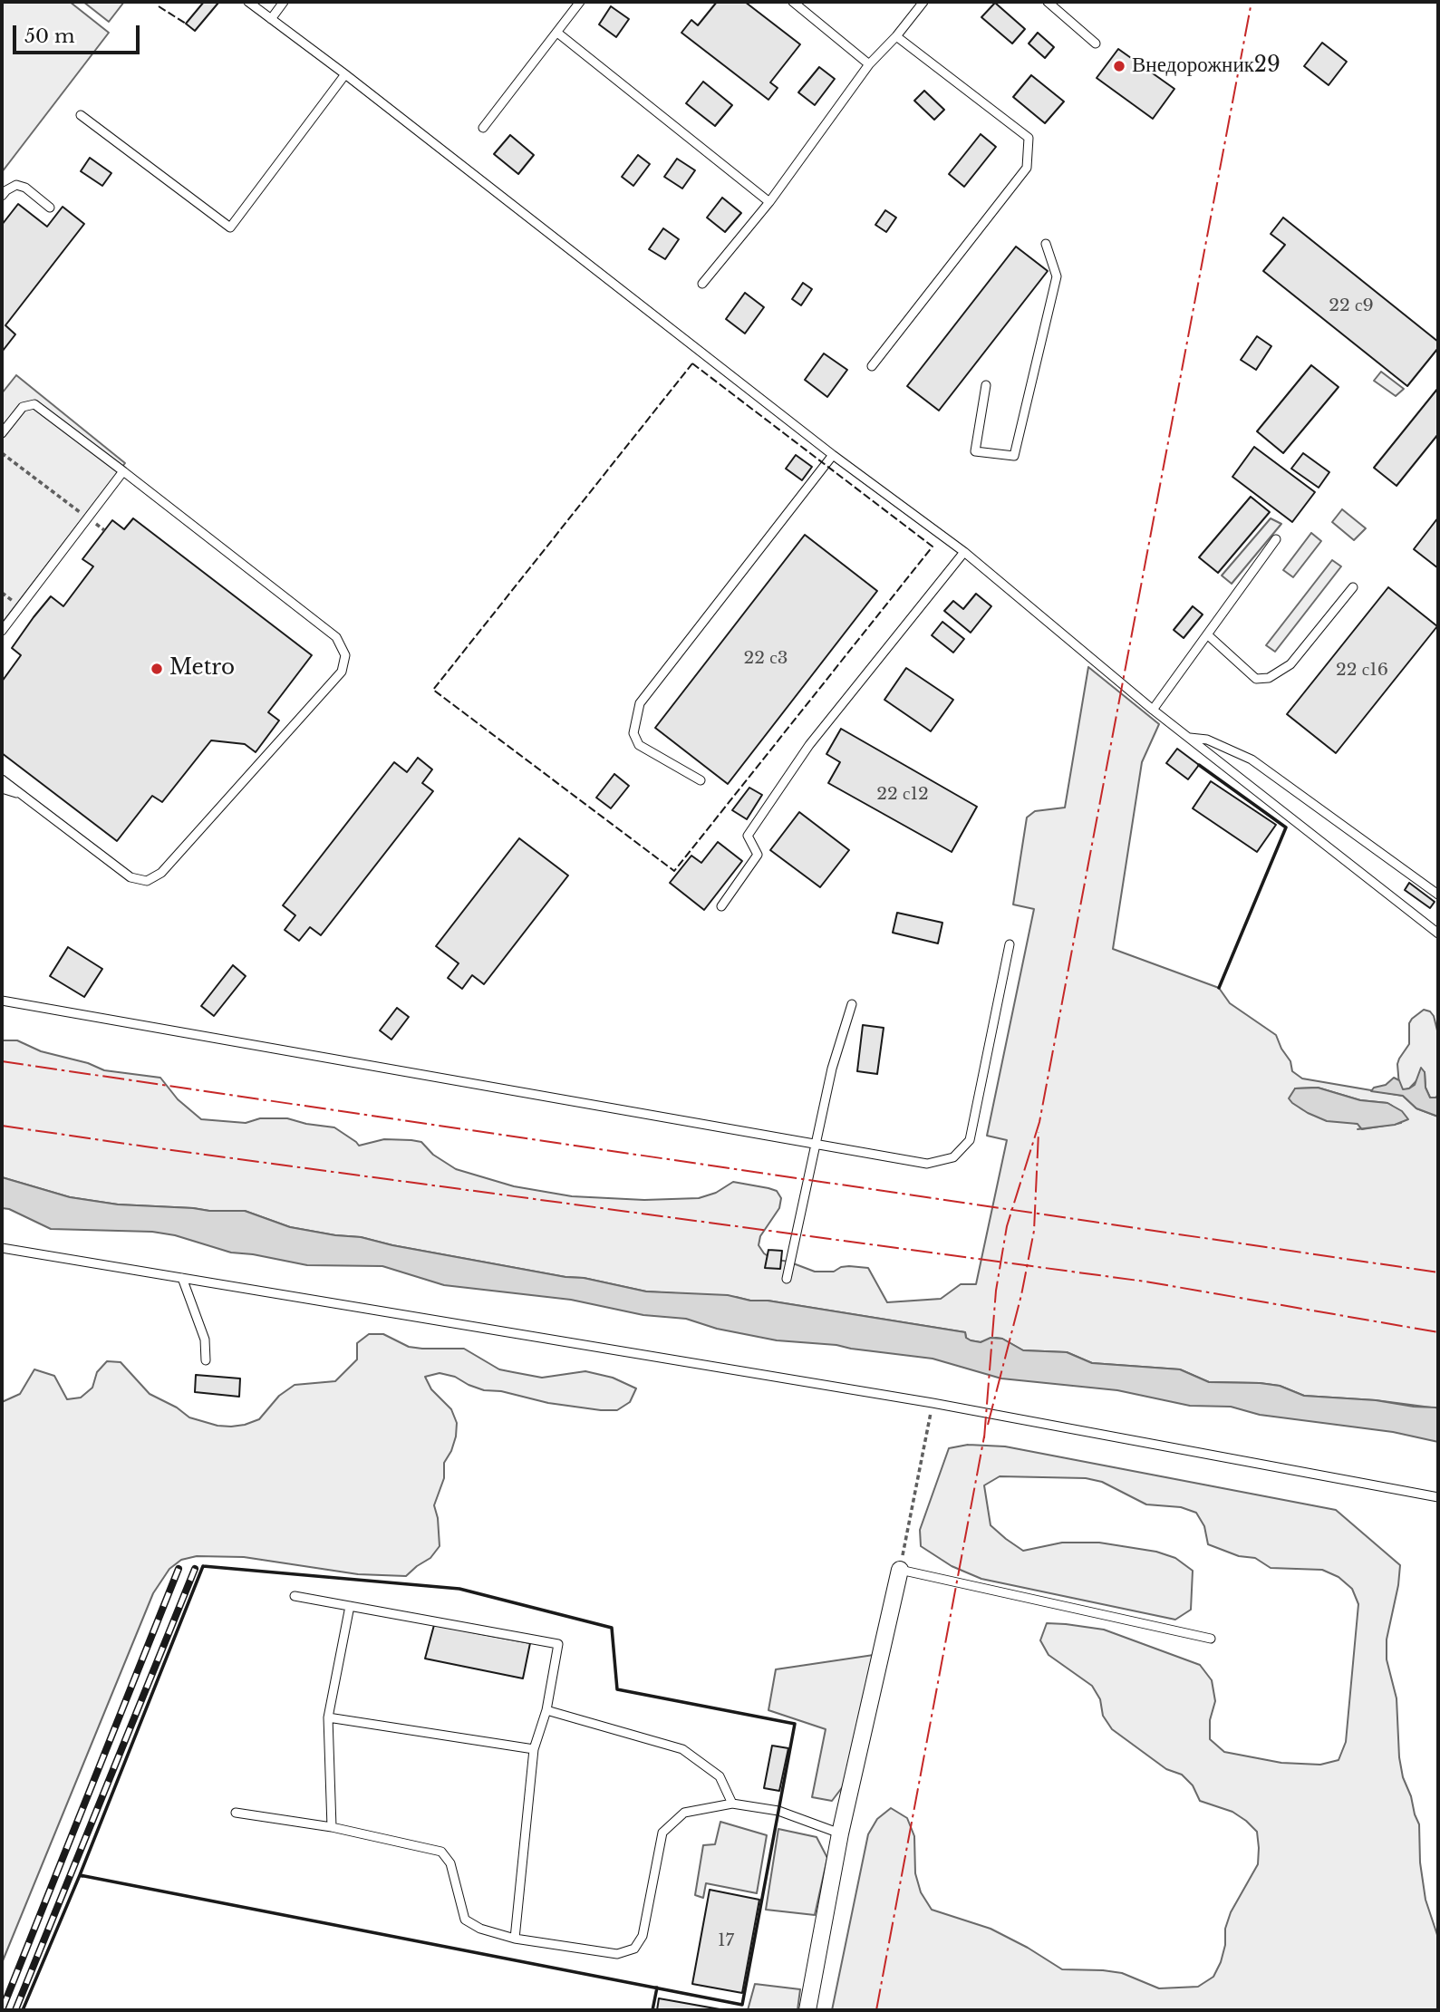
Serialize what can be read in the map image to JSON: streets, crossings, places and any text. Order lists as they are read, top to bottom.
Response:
{
  "places": ["Внедорожник29", "Metro"],
  "house_numbers": [
    "22 с9",
    "22 с3",
    "22 с16",
    "22 с12",
    "17"
  ],
  "scale_bar": "50 m"
}
